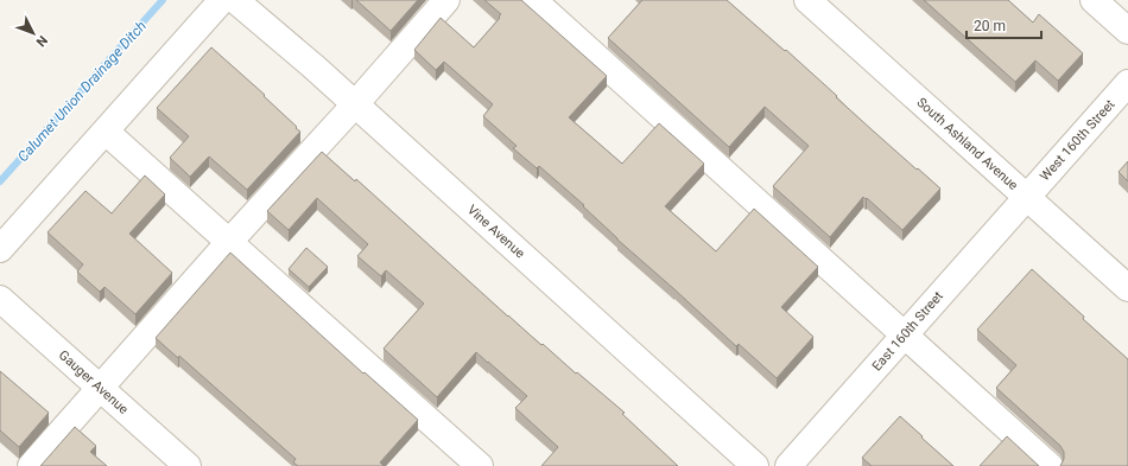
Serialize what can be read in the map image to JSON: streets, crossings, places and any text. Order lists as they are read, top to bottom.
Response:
{
  "streets": {
    "street": [
      "West 160th Street",
      "South Ashland Avenue",
      "Vine Avenue",
      "East 160th Street",
      "Gauger Avenue"
    ]
  },
  "crossings": [
    ["West 160th Street", "South Ashland Avenue"],
    ["West 160th Street", "East 160th Street"],
    ["South Ashland Avenue", "East 160th Street"]
  ],
  "water": ["Calumet Union Drainage Ditch"],
  "scale_bar": "20 m",
  "north": "bottom right"
}
